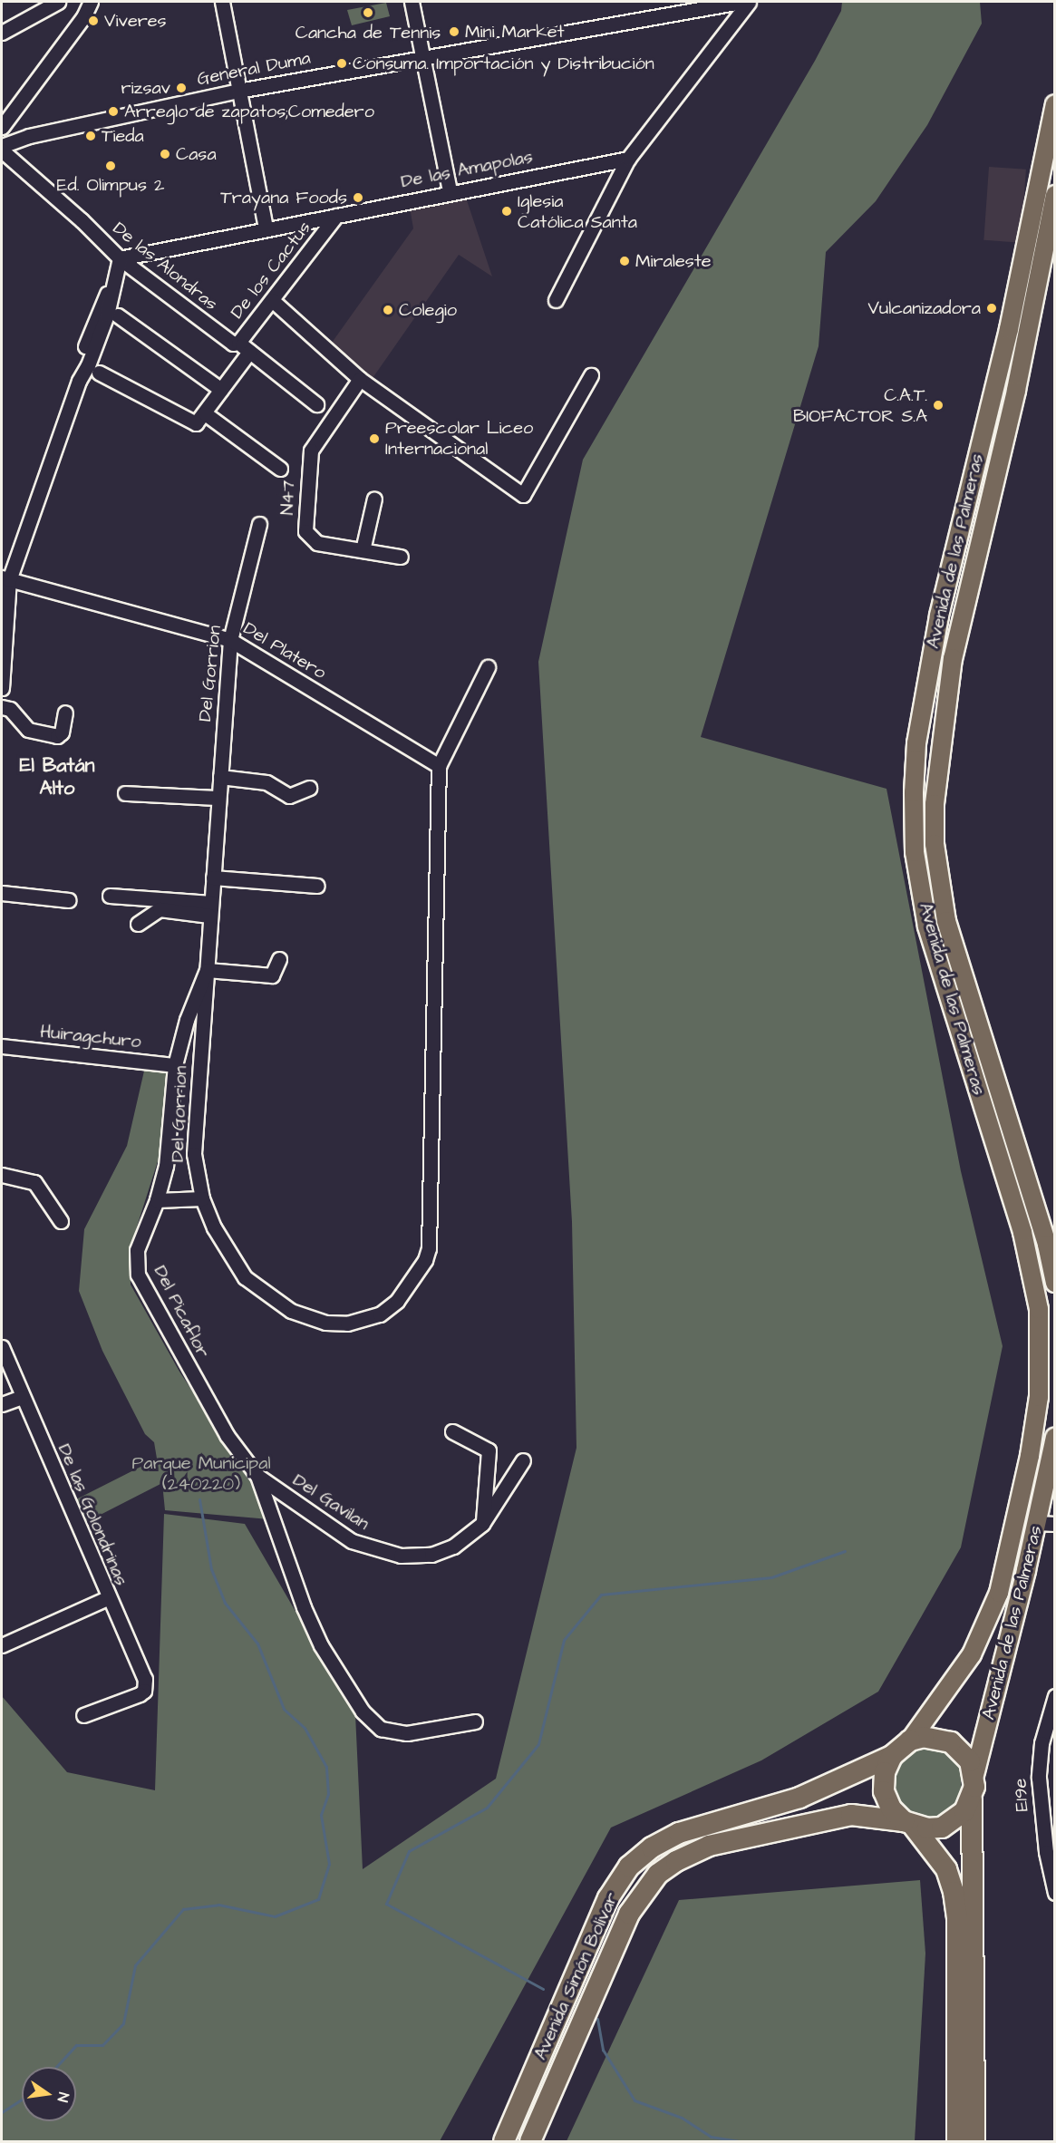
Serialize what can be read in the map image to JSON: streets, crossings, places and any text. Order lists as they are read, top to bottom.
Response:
{
  "streets": {
    "highway": ["Avenida Simón Bolívar"],
    "main road": ["Avenida de las Palmeras"],
    "street": [
      "General Duma",
      "De las Amapolas",
      "De las Alondras",
      "De los Cactus",
      "N47",
      "Del Platero",
      "Del Gorrion",
      "Huiragchuro",
      "Del Picaflor",
      "Del Gavilan",
      "De las Golondrinas",
      "E19e"
    ]
  },
  "crossings": [
    ["De las Amapolas", "De las Alondras"],
    ["De las Amapolas", "De los Cactus"],
    ["De las Alondras", "De los Cactus"],
    ["Avenida de las Palmeras", "Avenida Simón Bolívar"],
    ["Del Platero", "Del Gorrion"],
    ["Del Gorrion", "Del Picaflor"],
    ["Huiragchuro", "Del Picaflor"],
    ["Del Picaflor", "Del Gavilan"]
  ],
  "districts": ["El Batán Alto"],
  "parks": ["Parque Municipal (240220)"],
  "places": [
    "Cancha de Tennis",
    "Viveres",
    "Mini Market",
    "Consuma. Importación y Distribución",
    "rizsav",
    "Arreglo de zapatos;Comedero",
    "Tieda",
    "Casa",
    "Ed. Olimpus 2",
    "Trayana Foods",
    "Iglesia Católica Santa",
    "Miraleste",
    "Vulcanizadora",
    "Colegio",
    "C.A.T. BIOFACTOR S.A",
    "Preescolar Liceo Internacional"
  ],
  "north": "right"
}
